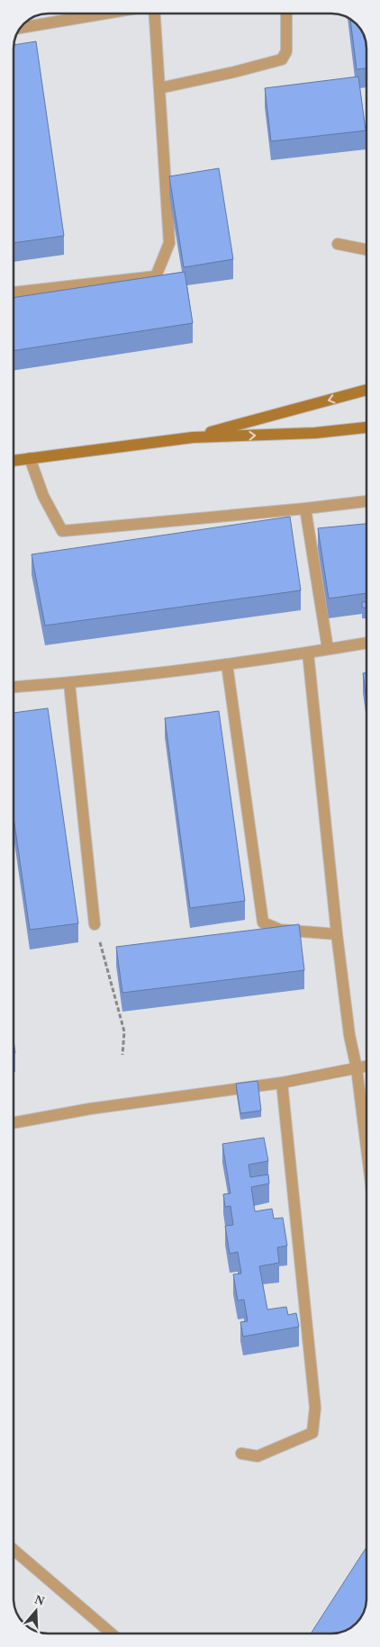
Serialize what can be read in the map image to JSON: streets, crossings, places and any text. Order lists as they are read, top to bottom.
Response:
{
  "north": "top"
}
